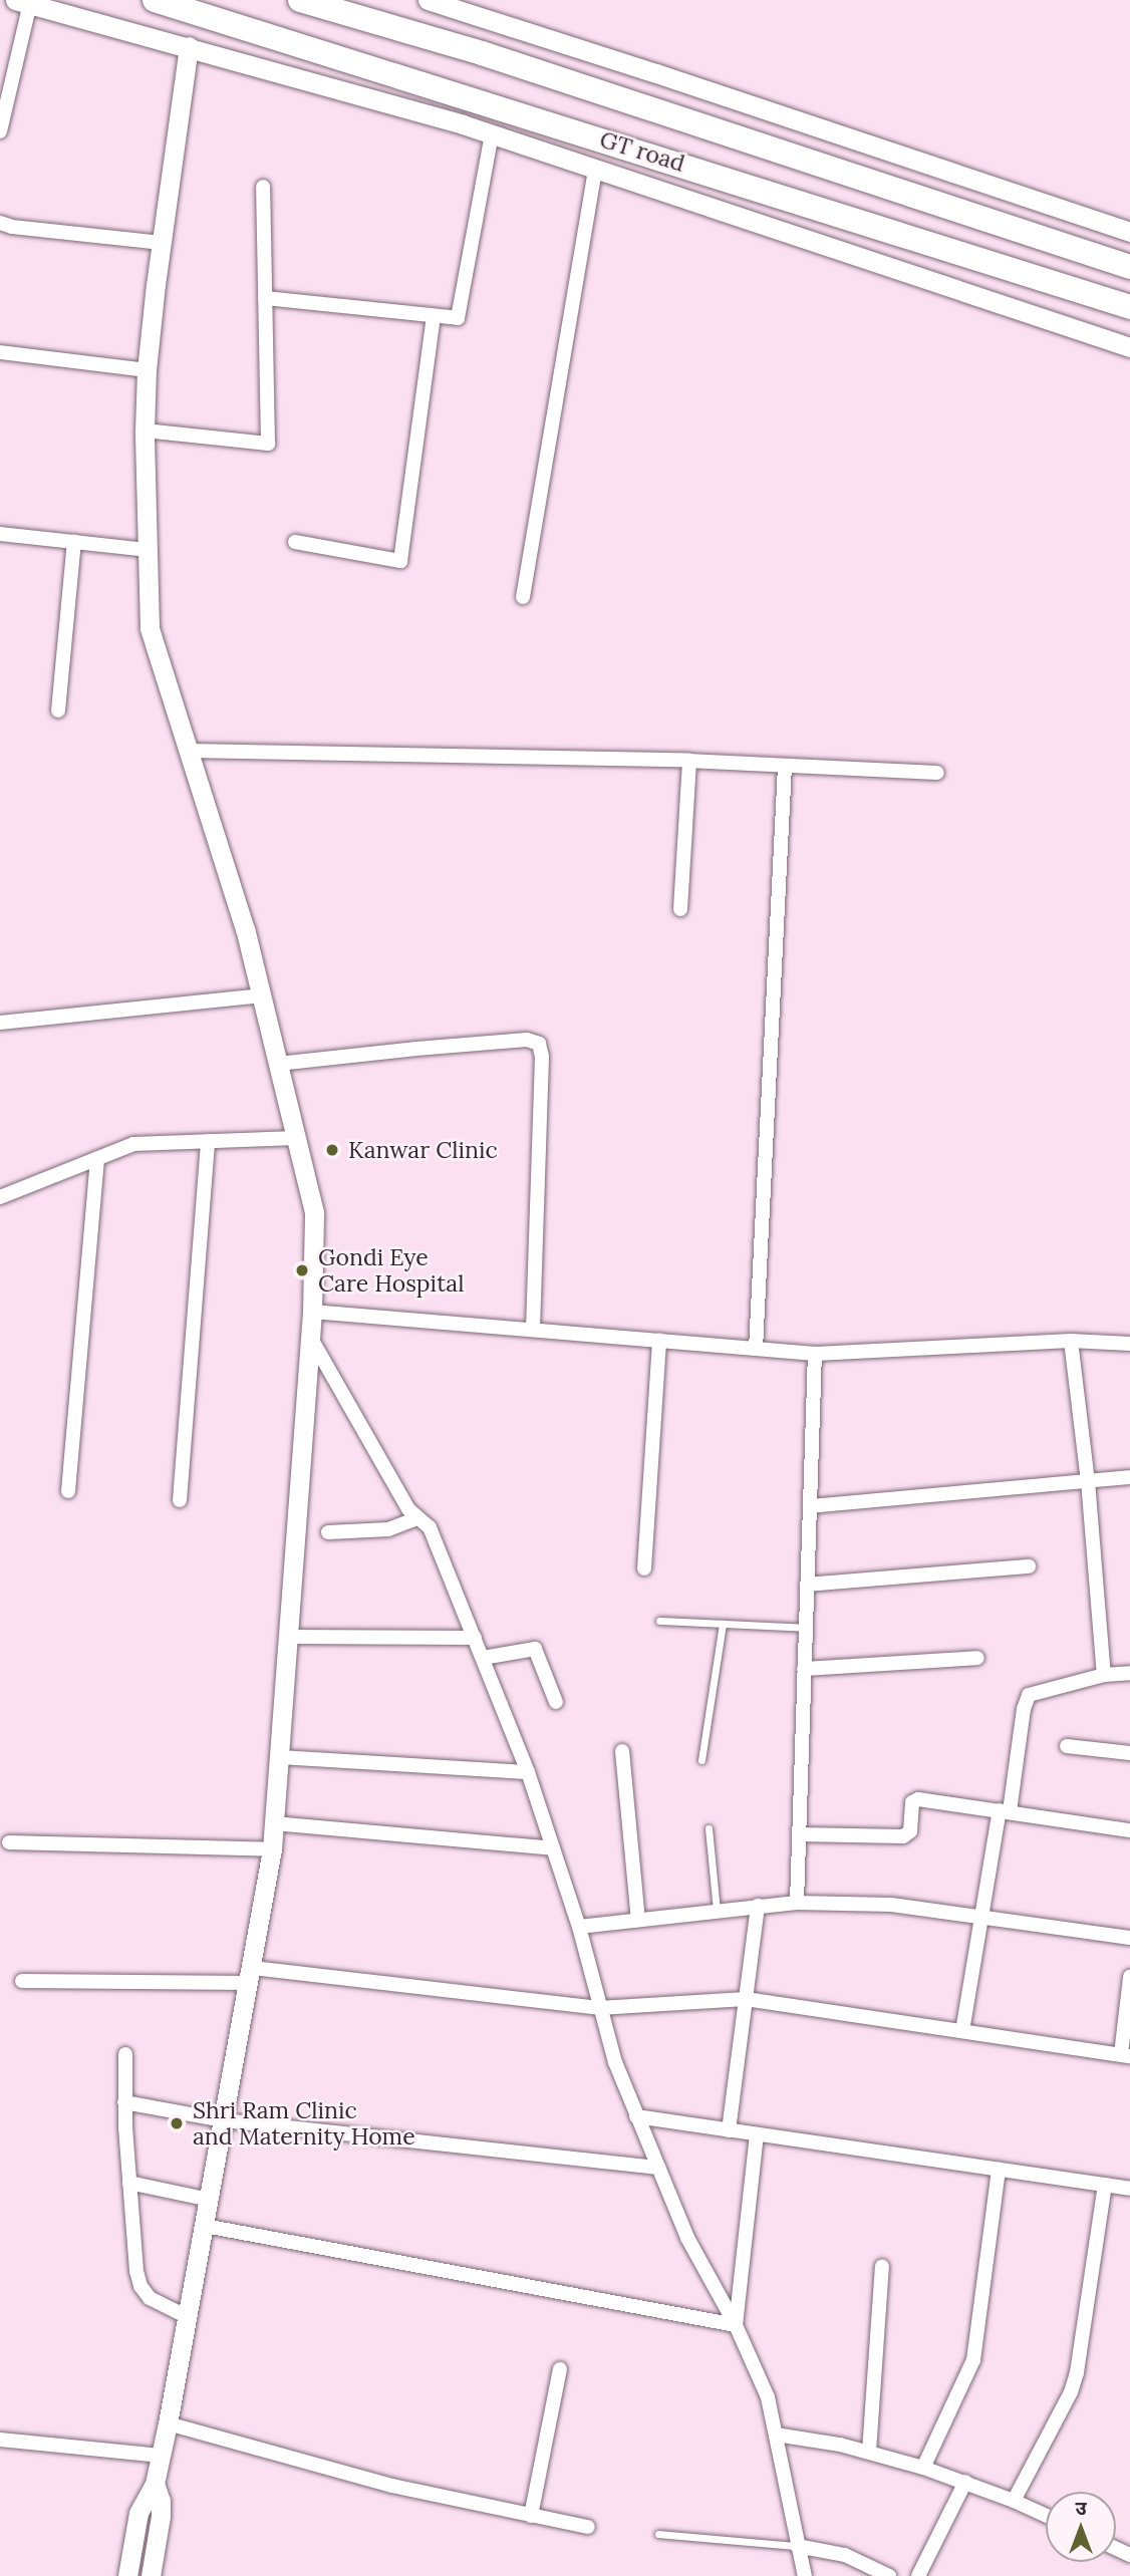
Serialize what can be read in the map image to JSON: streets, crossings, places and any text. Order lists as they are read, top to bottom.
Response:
{
  "streets": {
    "highway": ["GT road"]
  },
  "places": ["Kanwar Clinic", "Gondi Eye Care Hospital", "Shri Ram Clinic and Maternity Home"],
  "north": "top"
}
